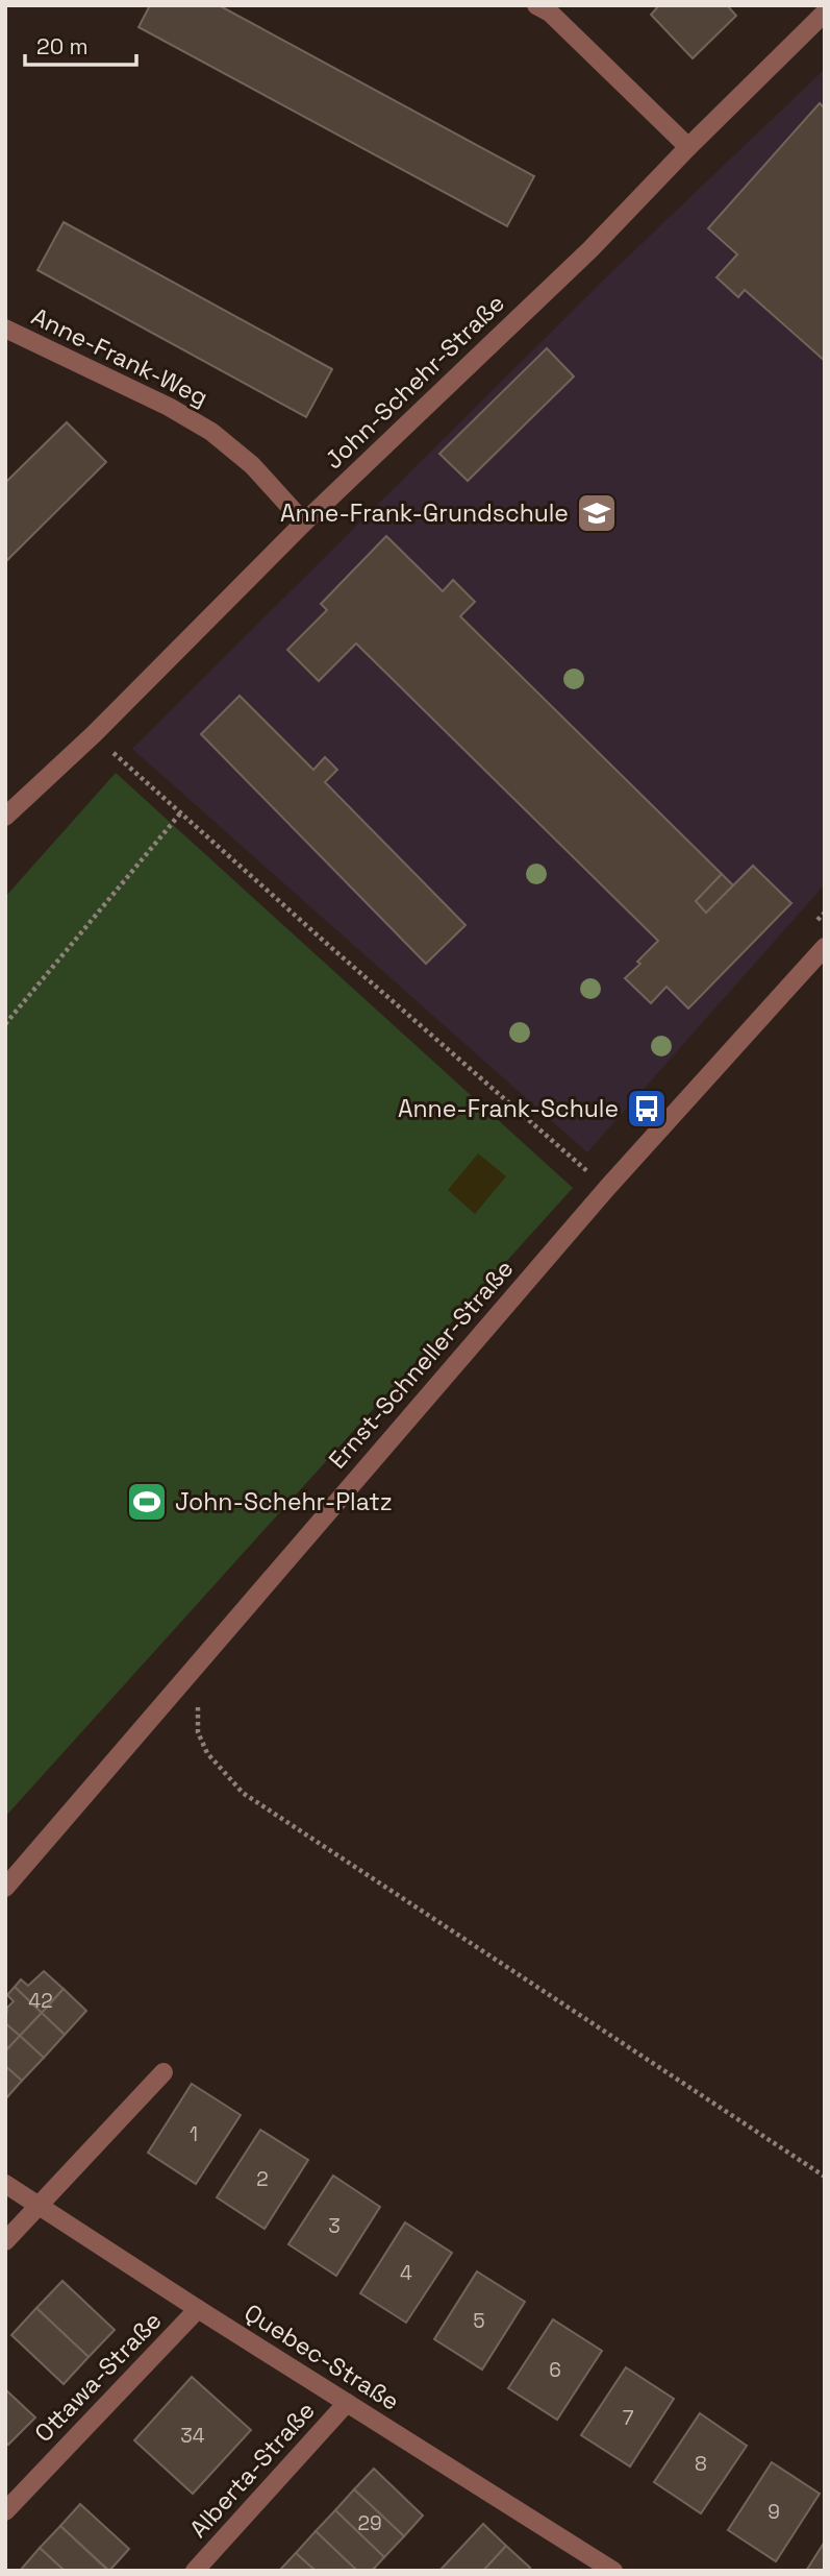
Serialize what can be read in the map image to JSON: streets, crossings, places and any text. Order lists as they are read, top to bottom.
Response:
{
  "streets": {
    "street": [
      "Anne-Frank-Weg",
      "John-Schehr-Straße",
      "Ernst-Schneller-Straße",
      "Quebec-Straße",
      "Ottawa-Straße",
      "Alberta-Straße"
    ]
  },
  "crossings": [
    ["Anne-Frank-Weg", "John-Schehr-Straße"],
    ["Quebec-Straße", "Ottawa-Straße"],
    ["Quebec-Straße", "Alberta-Straße"]
  ],
  "places": {
    "school or university": ["Anne-Frank-Grundschule"],
    "bus stop": ["Anne-Frank-Schule"],
    "sports": ["John-Schehr-Platz"]
  },
  "house_numbers": [
    "42",
    "1",
    "2",
    "3",
    "4",
    "5",
    "6",
    "7",
    "34",
    "8",
    "9",
    "29"
  ],
  "scale_bar": "20 m"
}
